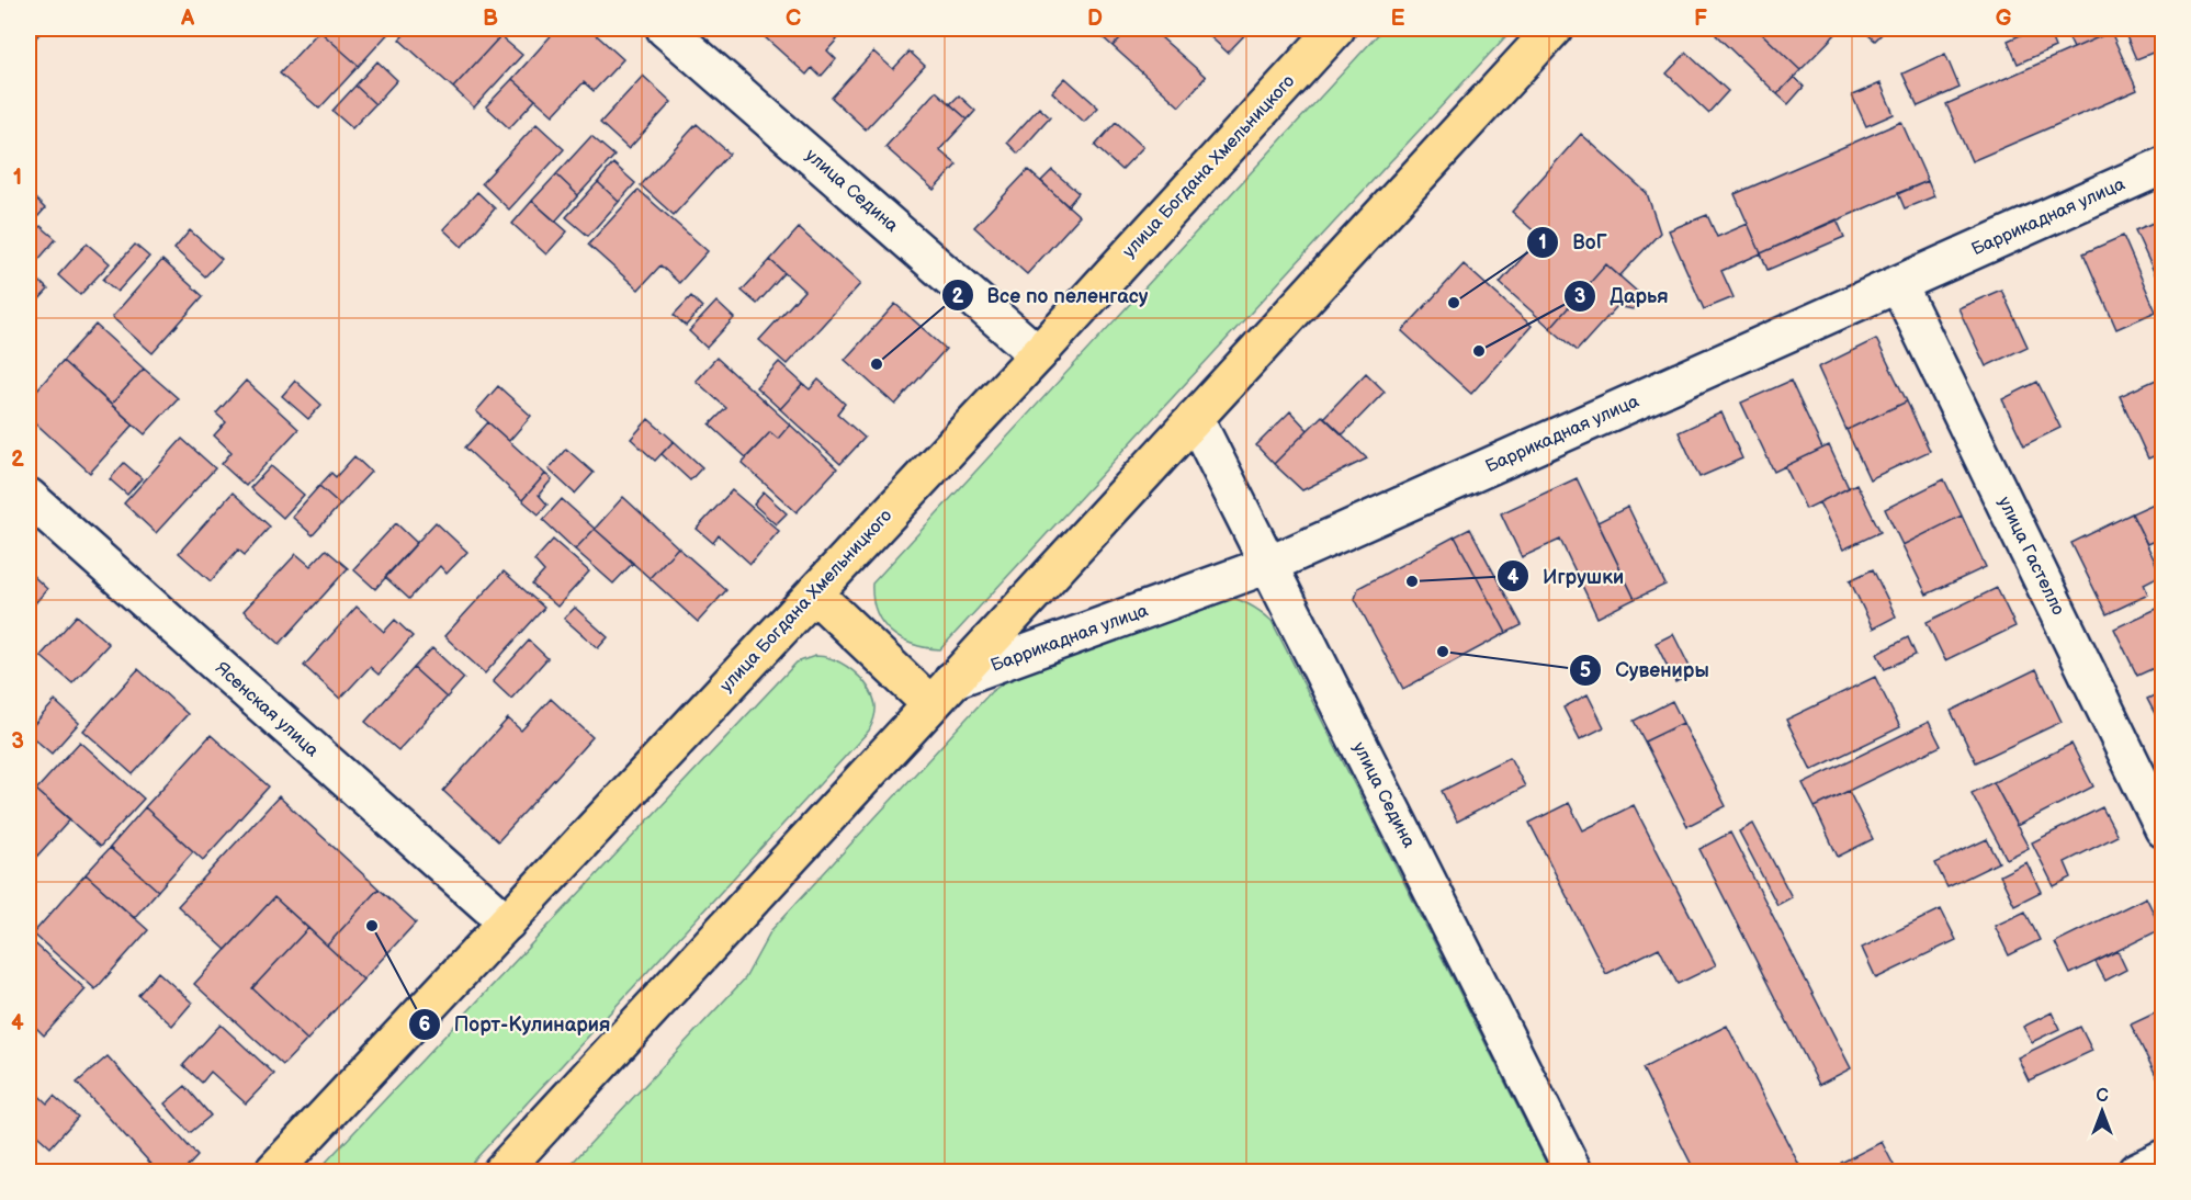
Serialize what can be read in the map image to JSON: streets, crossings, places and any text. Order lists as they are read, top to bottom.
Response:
{
  "streets": {
    "main road": ["улица Богдана Хмельницкого"],
    "street": [
      "улица Седина",
      "Баррикадная улица",
      "улица Гастелло",
      "Ясенская улица"
    ]
  },
  "crossings": [
    ["улица Богдана Хмельницкого", "улица Седина"],
    ["улица Богдана Хмельницкого", "Ясенская улица"],
    ["улица Седина", "Баррикадная улица"],
    ["Баррикадная улица", "улица Гастелло"]
  ],
  "places": [
    "ВоГ",
    "Дарья",
    "Все по пеленгасу",
    "Игрушки",
    "Сувениры",
    "Порт-Кулинария"
  ],
  "north": "top",
  "grid": {
    "columns": [
      "A",
      "B",
      "C",
      "D",
      "E",
      "F",
      "G"
    ],
    "rows": [
      "1",
      "2",
      "3",
      "4"
    ]
  }
}
